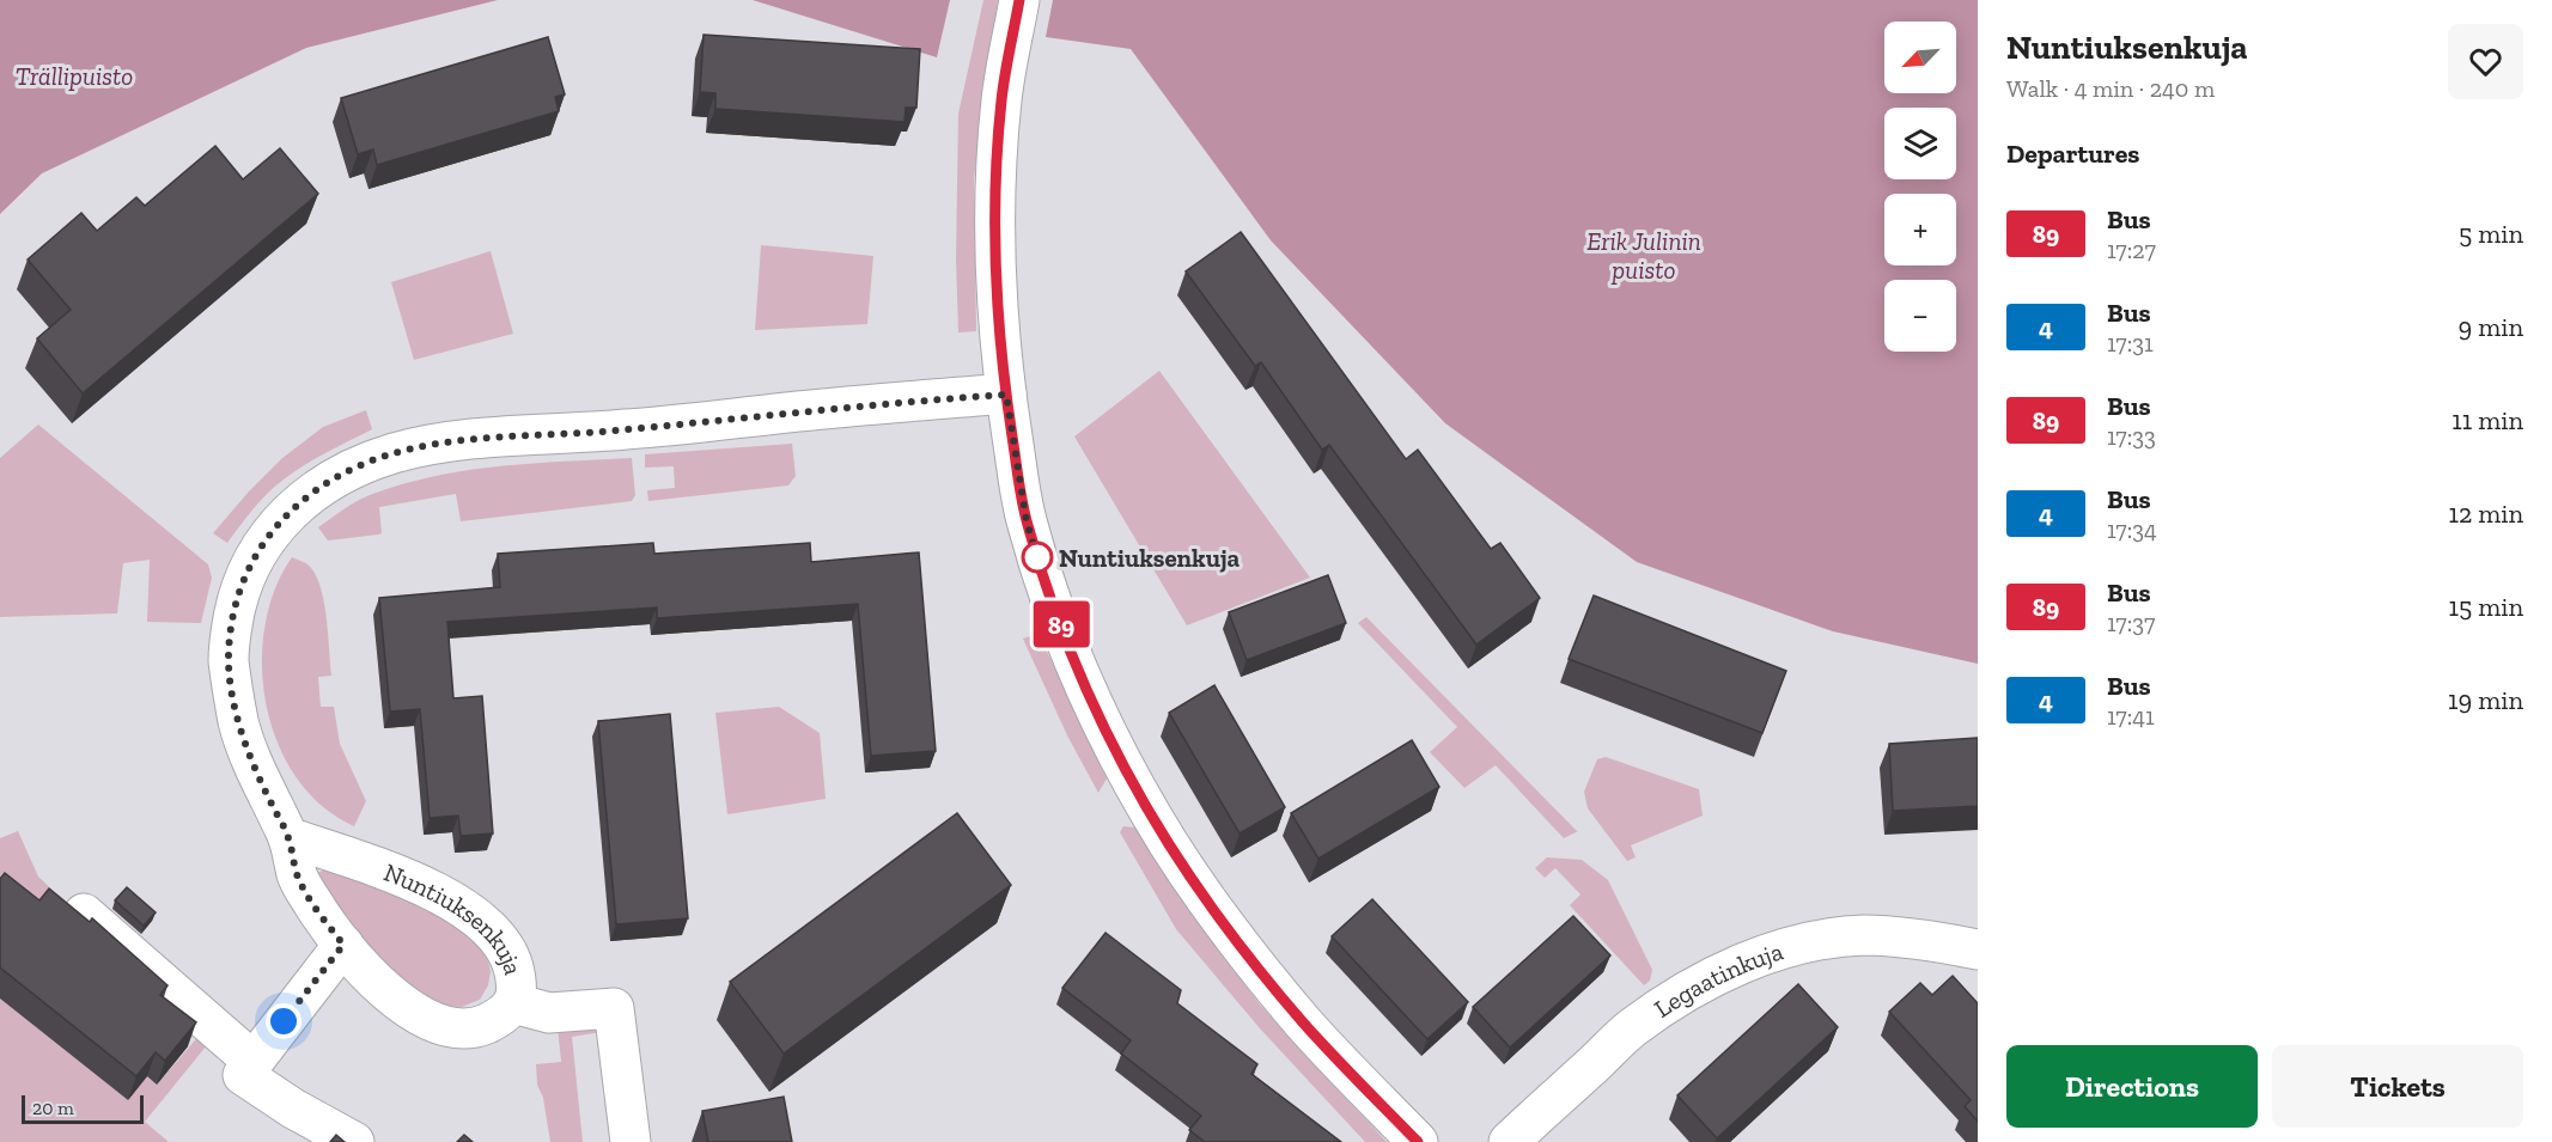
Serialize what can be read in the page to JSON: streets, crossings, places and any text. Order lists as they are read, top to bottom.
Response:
{
  "streets": {
    "street": ["Nuntiuksenkuja", "Legaatinkuja"]
  },
  "parks": ["Trällipuisto", "Erik Julinin puisto"],
  "places": ["Nuntiuksenkuja"],
  "lines": ["bus line 89"],
  "scale_bar": "20 m",
  "north": "bottom left",
  "page": {
    "on_map": "89",
    "heading": [
      ["Nuntiuksenkuja", "Walk · 4 min · 240 m"],
      "Departures"
    ],
    "map_buttons": ["+", "−"],
    "list": [
      {
        "mark": "89",
        "name": "Bus",
        "note": "17:27",
        "value": "5 min"
      },
      {
        "mark": "4",
        "name": "Bus",
        "note": "17:31",
        "value": "9 min"
      },
      {
        "mark": "89",
        "name": "Bus",
        "note": "17:33",
        "value": "11 min"
      },
      {
        "mark": "4",
        "name": "Bus",
        "note": "17:34",
        "value": "12 min"
      },
      {
        "mark": "89",
        "name": "Bus",
        "note": "17:37",
        "value": "15 min"
      },
      {
        "mark": "4",
        "name": "Bus",
        "note": "17:41",
        "value": "19 min"
      }
    ],
    "buttons": ["Directions", "Tickets"],
    "scale": "20 m"
  }
}
